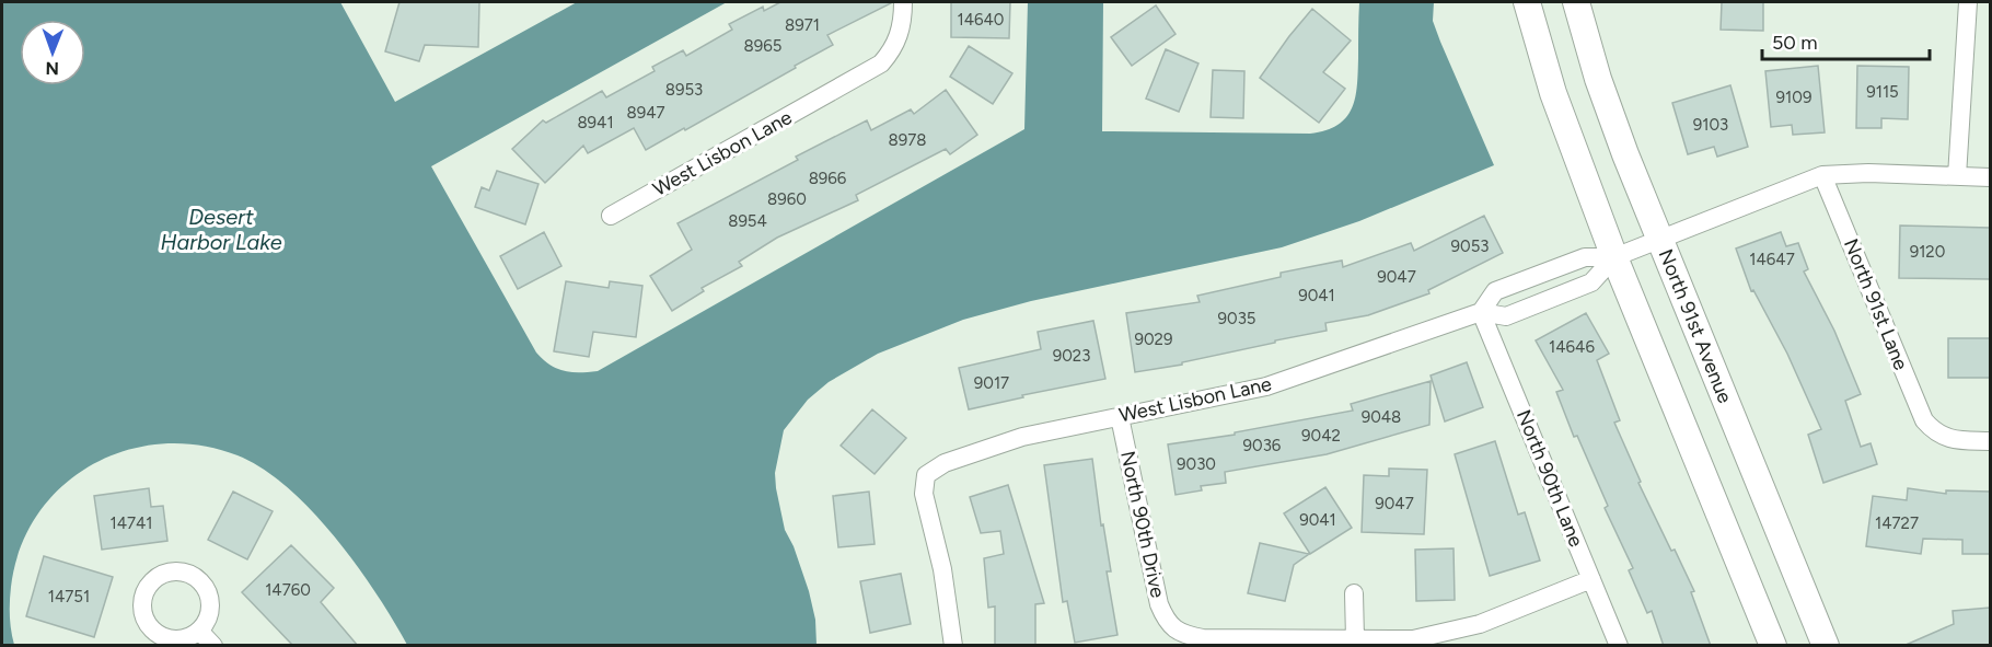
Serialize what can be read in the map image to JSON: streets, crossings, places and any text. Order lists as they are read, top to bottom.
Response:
{
  "streets": {
    "main road": ["North 91st Avenue"],
    "street": [
      "West Lisbon Lane",
      "North 91st Lane",
      "North 90th Lane",
      "North 90th Drive"
    ]
  },
  "crossings": [
    ["West Lisbon Lane", "North 91st Lane"],
    ["West Lisbon Lane", "North 91st Avenue"],
    ["West Lisbon Lane", "North 90th Lane"],
    ["West Lisbon Lane", "North 90th Drive"]
  ],
  "water": ["Desert Harbor Lake"],
  "house_numbers": [
    "14640",
    "8971",
    "8965",
    "8953",
    "9115",
    "9109",
    "8947",
    "8941",
    "9103",
    "8978",
    "8966",
    "8960",
    "8954",
    "9053",
    "9120",
    "14647",
    "9047",
    "9041",
    "9035",
    "9029",
    "14646",
    "9023",
    "9017",
    "9048",
    "9042",
    "9036",
    "9030",
    "9047",
    "9041",
    "14741",
    "14727",
    "14760",
    "14751"
  ],
  "scale_bar": "50 m",
  "north": "bottom"
}
